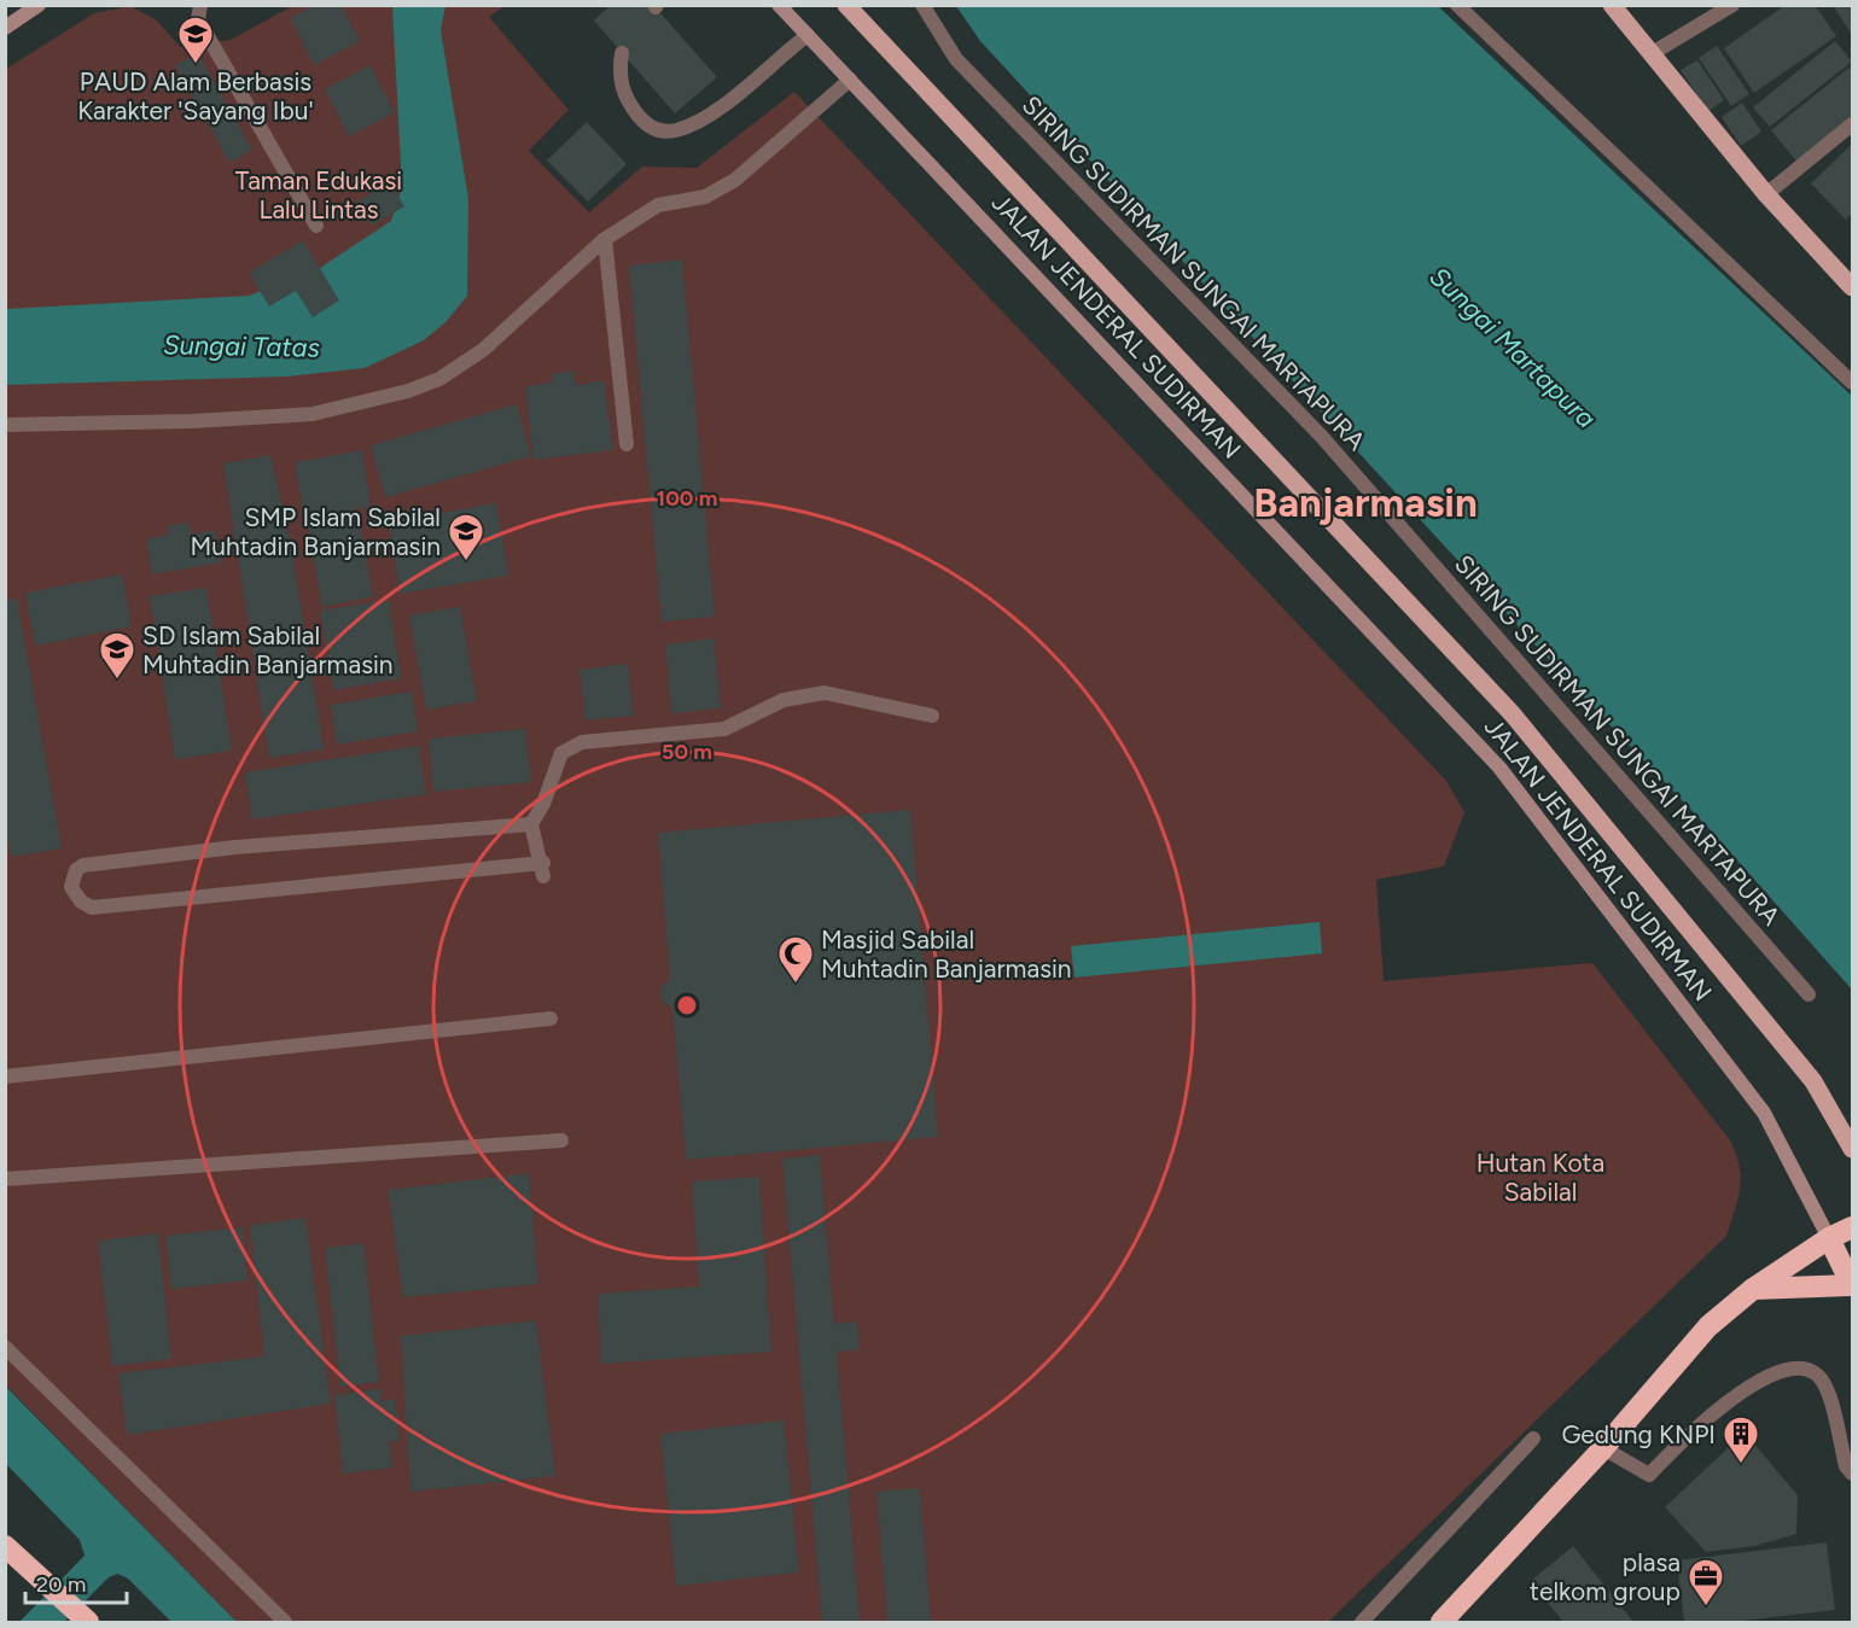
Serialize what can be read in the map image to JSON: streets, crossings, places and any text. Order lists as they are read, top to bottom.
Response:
{
  "streets": {
    "main road": ["JALAN JENDERAL SUDIRMAN"],
    "street": ["SIRING SUDIRMAN SUNGAI MARTAPURA"]
  },
  "districts": ["Banjarmasin"],
  "water": ["Sungai Tatas", "Sungai Martapura"],
  "parks": ["Taman Edukasi Lalu Lintas", "Hutan Kota Sabilal"],
  "places": {
    "school or university": ["PAUD Alam Berbasis Karakter 'Sayang Ibu'", "SMP Islam Sabilal Muhtadin Banjarmasin", "SD Islam Sabilal Muhtadin Banjarmasin"],
    "mosque": ["Masjid Sabilal Muhtadin Banjarmasin"],
    "building": ["Gedung KNPI"],
    "office": ["plasa telkom group"]
  },
  "scale_bar": "20 m",
  "rings": ["100 m", "50 m"]
}
